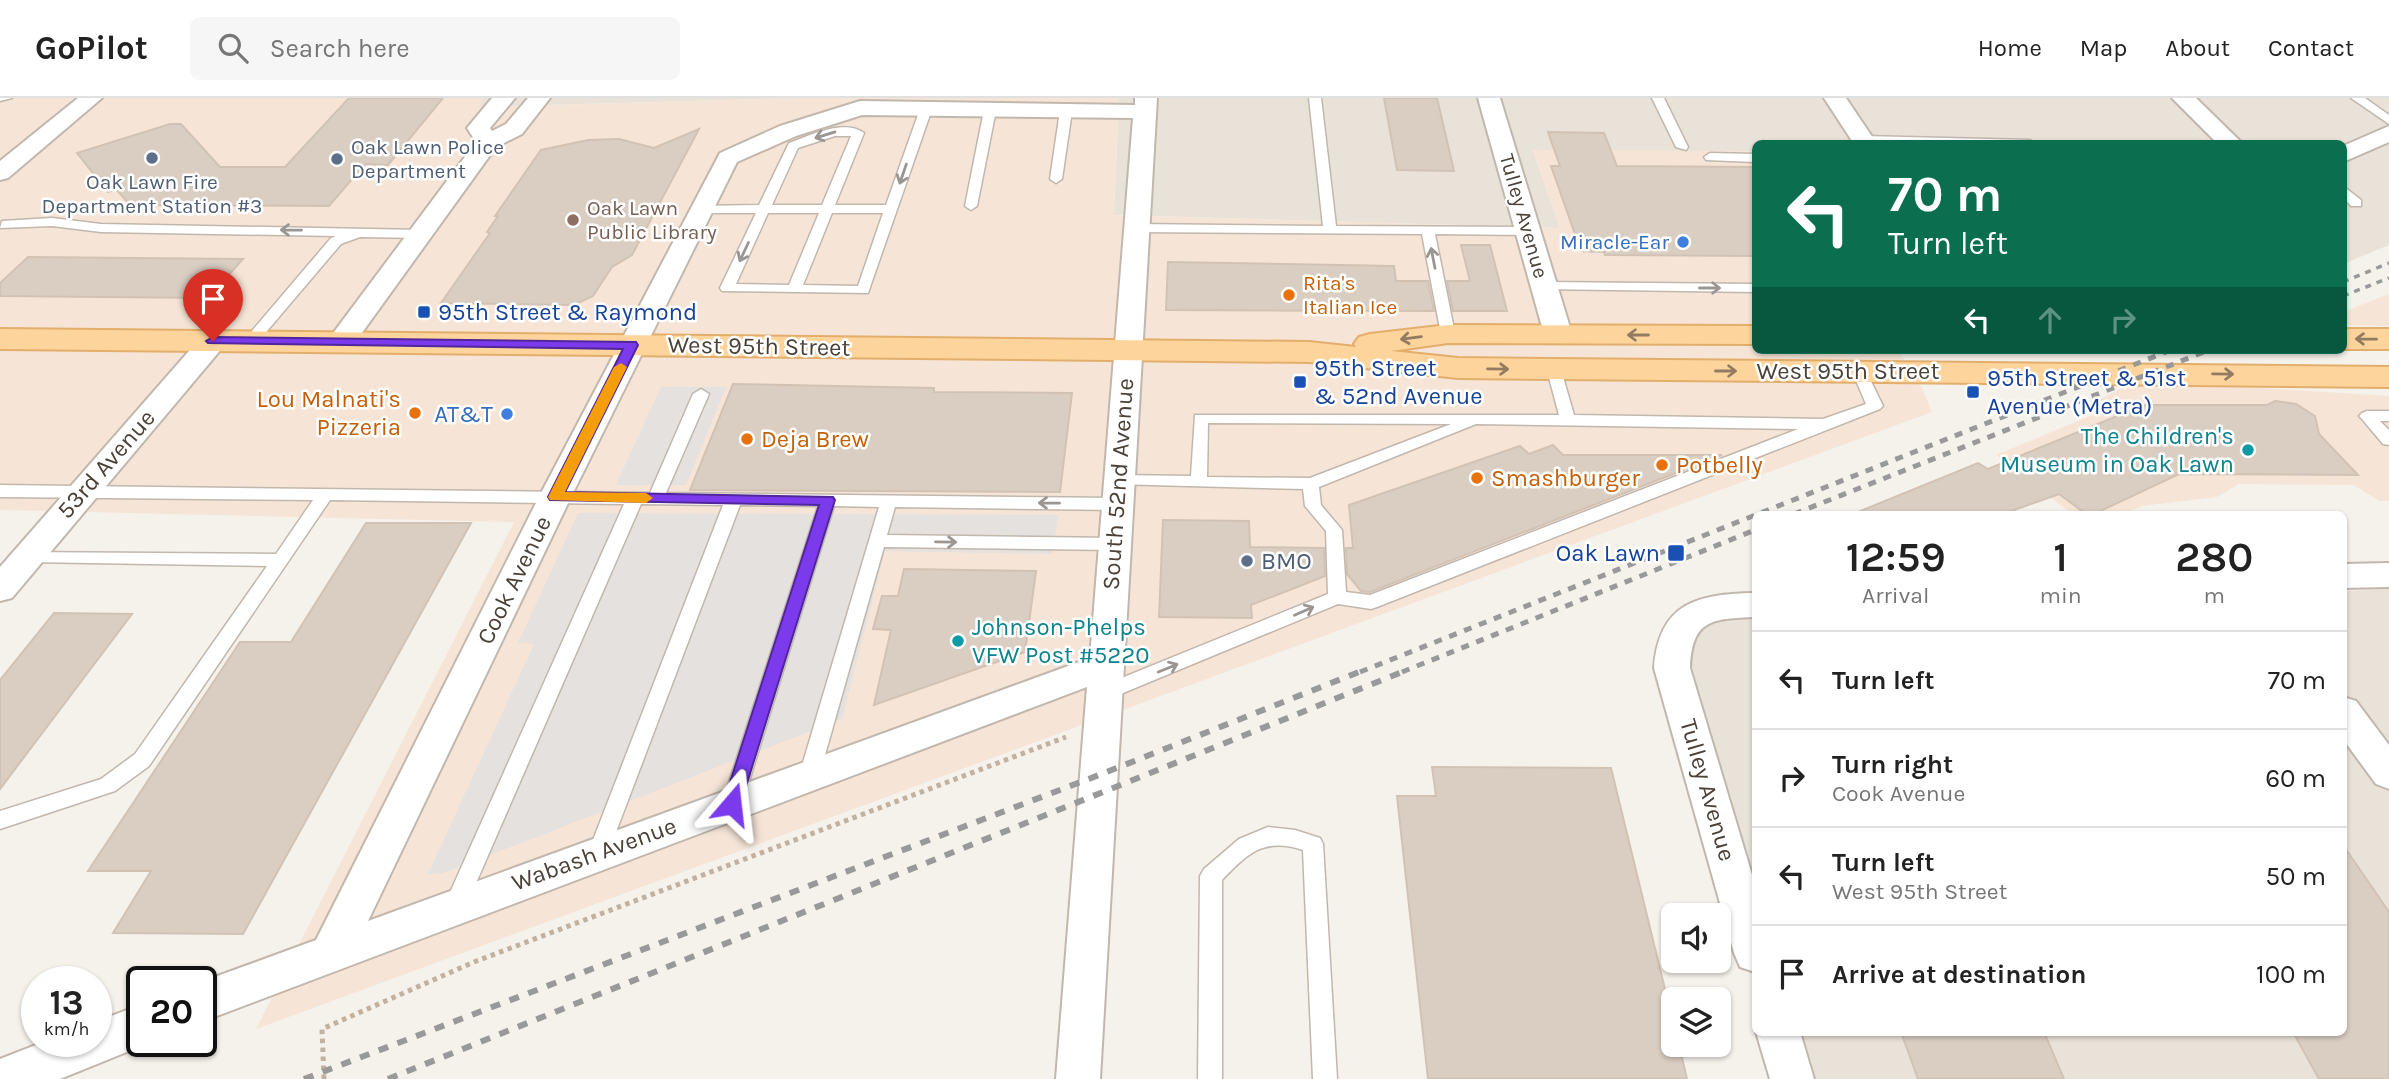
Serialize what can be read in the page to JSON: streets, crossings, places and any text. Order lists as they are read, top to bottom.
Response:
{
  "streets": {
    "main road": ["West 95th Street"],
    "street": [
      "Tulley Avenue",
      "53rd Avenue",
      "South 52nd Avenue",
      "Cook Avenue",
      "Wabash Avenue"
    ]
  },
  "crossings": [
    ["Tulley Avenue", "West 95th Street"],
    ["West 95th Street", "53rd Avenue"],
    ["West 95th Street", "South 52nd Avenue"],
    ["West 95th Street", "Cook Avenue"],
    ["South 52nd Avenue", "Cook Avenue"],
    ["South 52nd Avenue", "Wabash Avenue"],
    ["Cook Avenue", "Wabash Avenue"]
  ],
  "places": {
    "other": [
      "Oak Lawn Fire Department Station #3",
      "Oak Lawn Police Department",
      "Oak Lawn Public Library",
      "Miracle-Ear",
      "Rita's Italian Ice",
      "Lou Malnati's Pizzeria",
      "AT&T",
      "Deja Brew",
      "The Children's Museum in Oak Lawn",
      "Potbelly",
      "Smashburger",
      "BMO",
      "Johnson-Phelps VFW Post #5220"
    ],
    "transit": [
      "95th Street & Raymond",
      "95th Street & 52nd Avenue",
      "95th Street & 51st Avenue (Metra)",
      "Oak Lawn"
    ]
  },
  "page": {
    "header": "GoPilot",
    "search": "Search here",
    "nav": [
      "Home",
      "Map",
      "About",
      "Contact"
    ],
    "turn": ["70 m", "Turn left"],
    "eta": [
      "12:59",
      "Arrival",
      "1",
      "min",
      "280",
      "m"
    ],
    "list": [
      {
        "name": "Turn left",
        "value": "70 m"
      },
      {
        "name": "Turn right",
        "note": "Cook Avenue",
        "value": "60 m"
      },
      {
        "name": "Turn left",
        "note": "West 95th Street",
        "value": "50 m"
      },
      {
        "name": "Arrive at destination",
        "value": "100 m"
      }
    ],
    "speed": "13 km/h",
    "limit": "20"
  }
}
